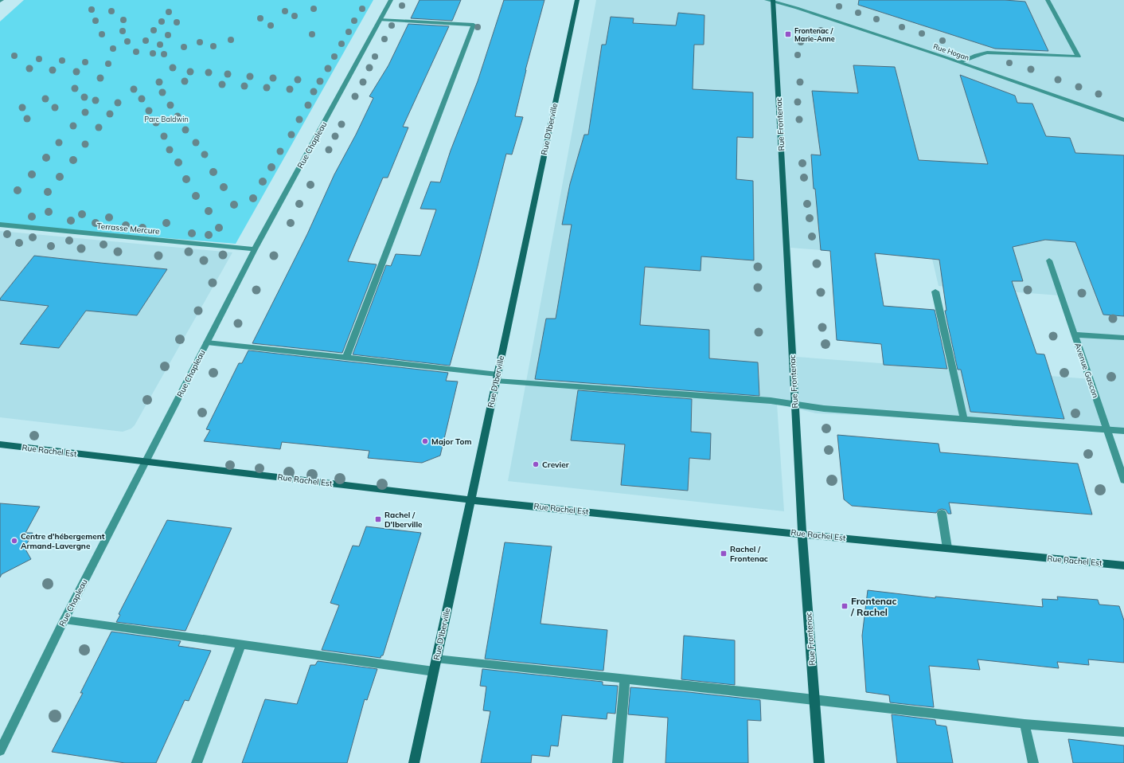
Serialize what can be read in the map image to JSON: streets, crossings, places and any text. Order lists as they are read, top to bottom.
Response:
{
  "streets": {
    "main road": ["Rue Frontenac", "Rue D'Iberville", "Rue Rachel Est"],
    "street": [
      "Rue Hogan",
      "Rue Chapleau",
      "Terrasse Mercure",
      "Avenue Gascon"
    ]
  },
  "crossings": [
    ["Rue Hogan", "Rue Frontenac"],
    ["Rue Frontenac", "Rue Rachel Est"],
    ["Rue D'Iberville", "Rue Rachel Est"],
    ["Rue Chapleau", "Terrasse Mercure"],
    ["Rue Chapleau", "Rue Rachel Est"]
  ],
  "parks": ["Parc Baldwin"],
  "places": {
    "transit": [
      "Frontenac / Marie-Anne",
      "Rachel / D'Iberville",
      "Rachel / Frontenac",
      "Frontenac / Rachel"
    ],
    "other": ["Major Tom", "Crevier", "Centre d'hébergement Armand-Lavergne"]
  }
}
